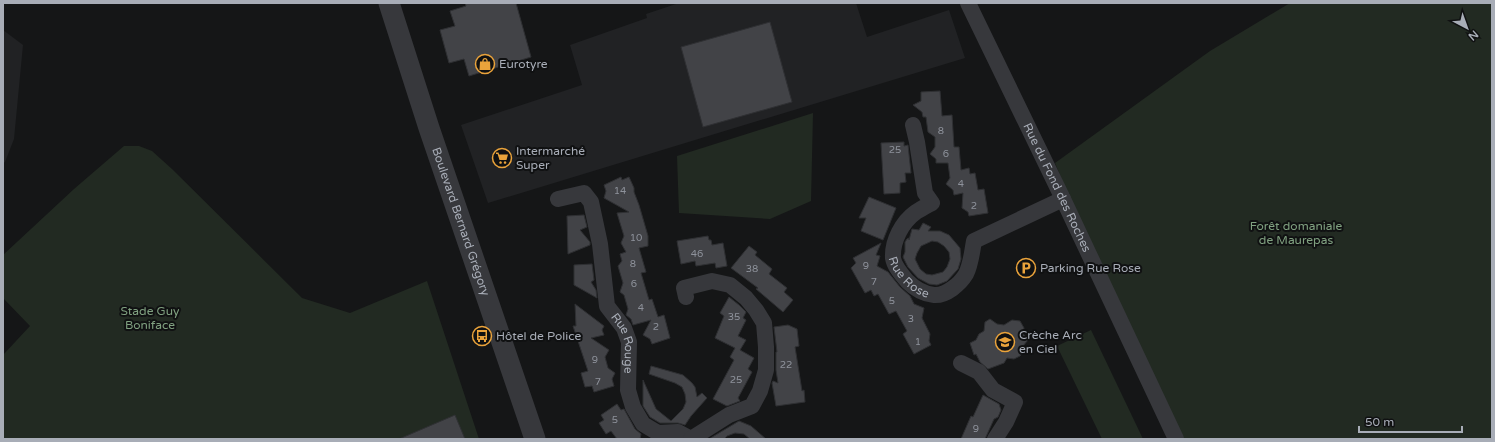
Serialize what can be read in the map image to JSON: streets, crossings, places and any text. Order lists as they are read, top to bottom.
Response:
{
  "streets": {
    "street": [
      "Rue du Fond des Roches",
      "Boulevard Bernard Grégory",
      "Rue Rose",
      "Rue Rouge"
    ]
  },
  "crossings": [
    ["Rue du Fond des Roches", "Rue Rose"]
  ],
  "parks": ["Forêt domaniale de Maurepas", "Stade Guy Boniface"],
  "places": {
    "shop": ["Eurotyre"],
    "supermarket": ["Intermarché Super"],
    "parking": ["Parking Rue Rose"],
    "bus stop": ["Hôtel de Police"],
    "school or university": ["Crèche Arc en Ciel"]
  },
  "house_numbers": [
    "8",
    "25",
    "6",
    "4",
    "14",
    "2",
    "10",
    "46",
    "8",
    "9",
    "38",
    "7",
    "6",
    "5",
    "4",
    "35",
    "3",
    "2",
    "1",
    "9",
    "22",
    "25",
    "7",
    "5",
    "9"
  ],
  "scale_bar": "50 m",
  "north": "bottom right"
}
